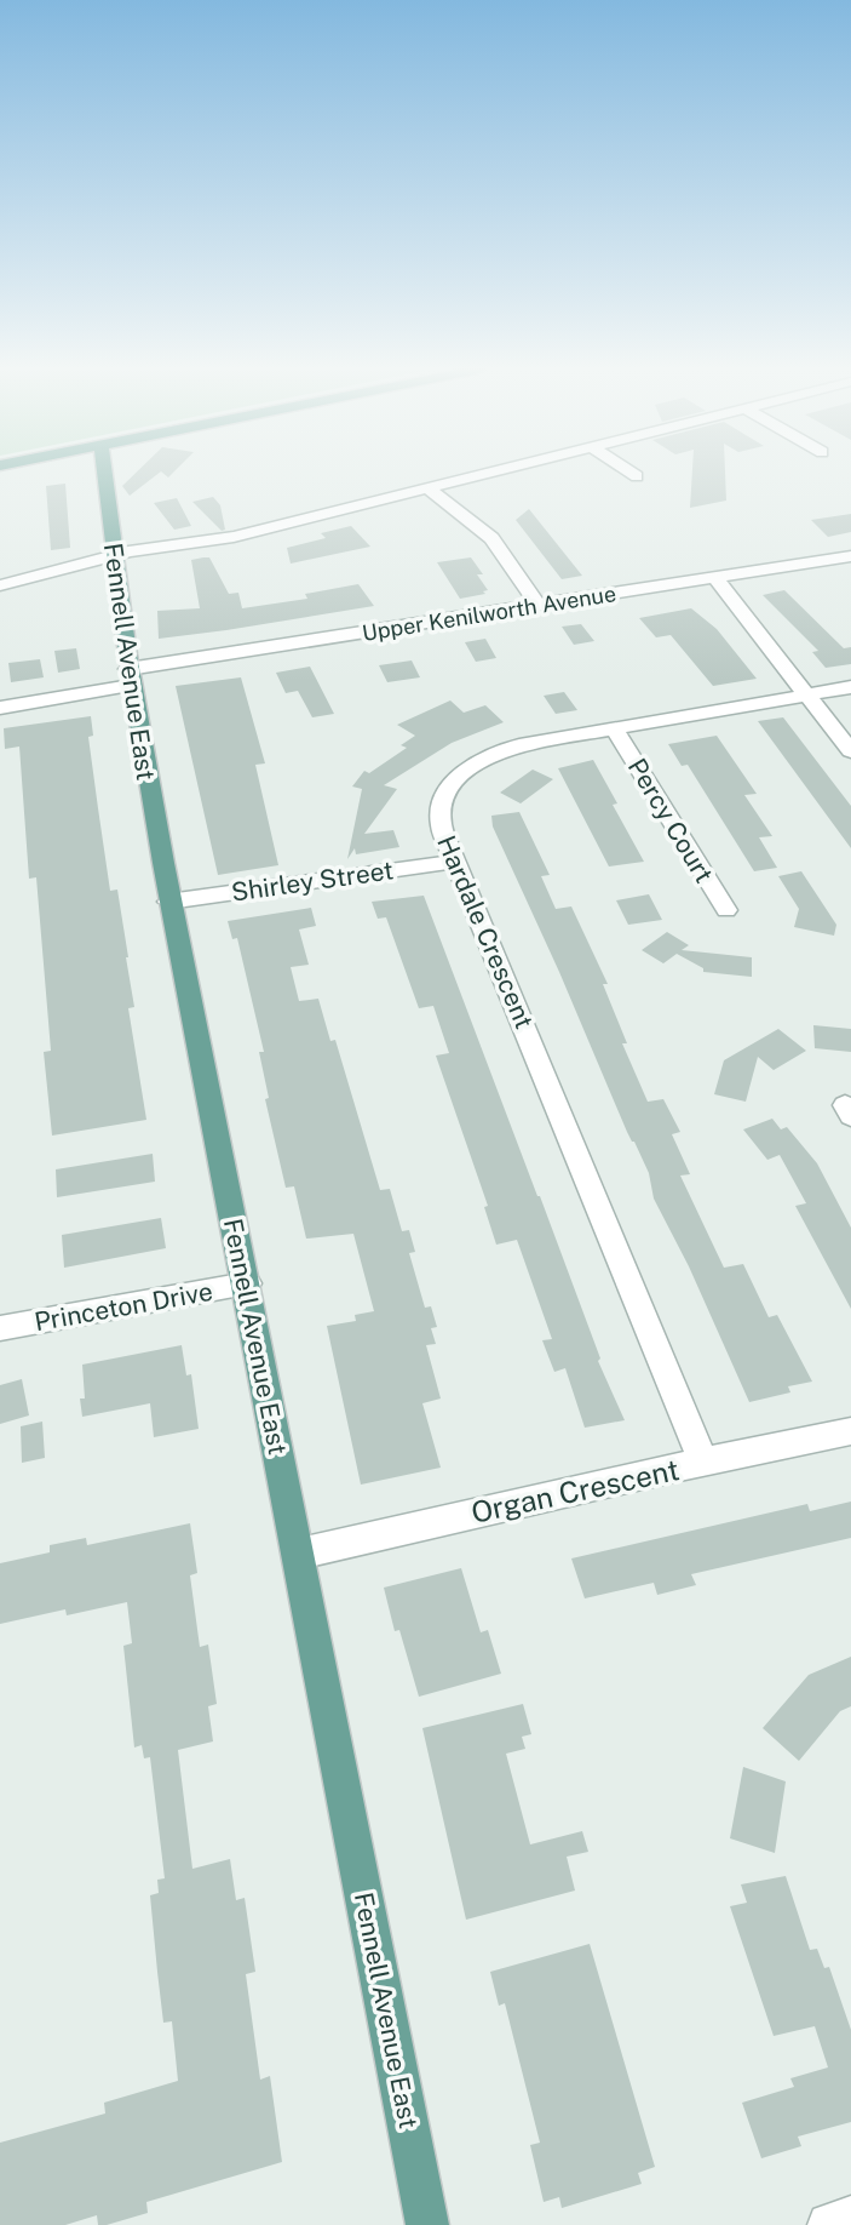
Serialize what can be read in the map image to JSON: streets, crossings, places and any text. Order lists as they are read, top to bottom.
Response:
{
  "streets": {
    "main road": ["Fennell Avenue East"],
    "street": [
      "Upper Kenilworth Avenue",
      "Percy Court",
      "Shirley Street",
      "Hardale Crescent",
      "Princeton Drive",
      "Organ Crescent"
    ]
  },
  "crossings": [
    ["Upper Kenilworth Avenue", "Fennell Avenue East"],
    ["Fennell Avenue East", "Shirley Street"],
    ["Fennell Avenue East", "Princeton Drive"],
    ["Fennell Avenue East", "Organ Crescent"],
    ["Percy Court", "Hardale Crescent"],
    ["Shirley Street", "Hardale Crescent"],
    ["Hardale Crescent", "Organ Crescent"]
  ]
}
